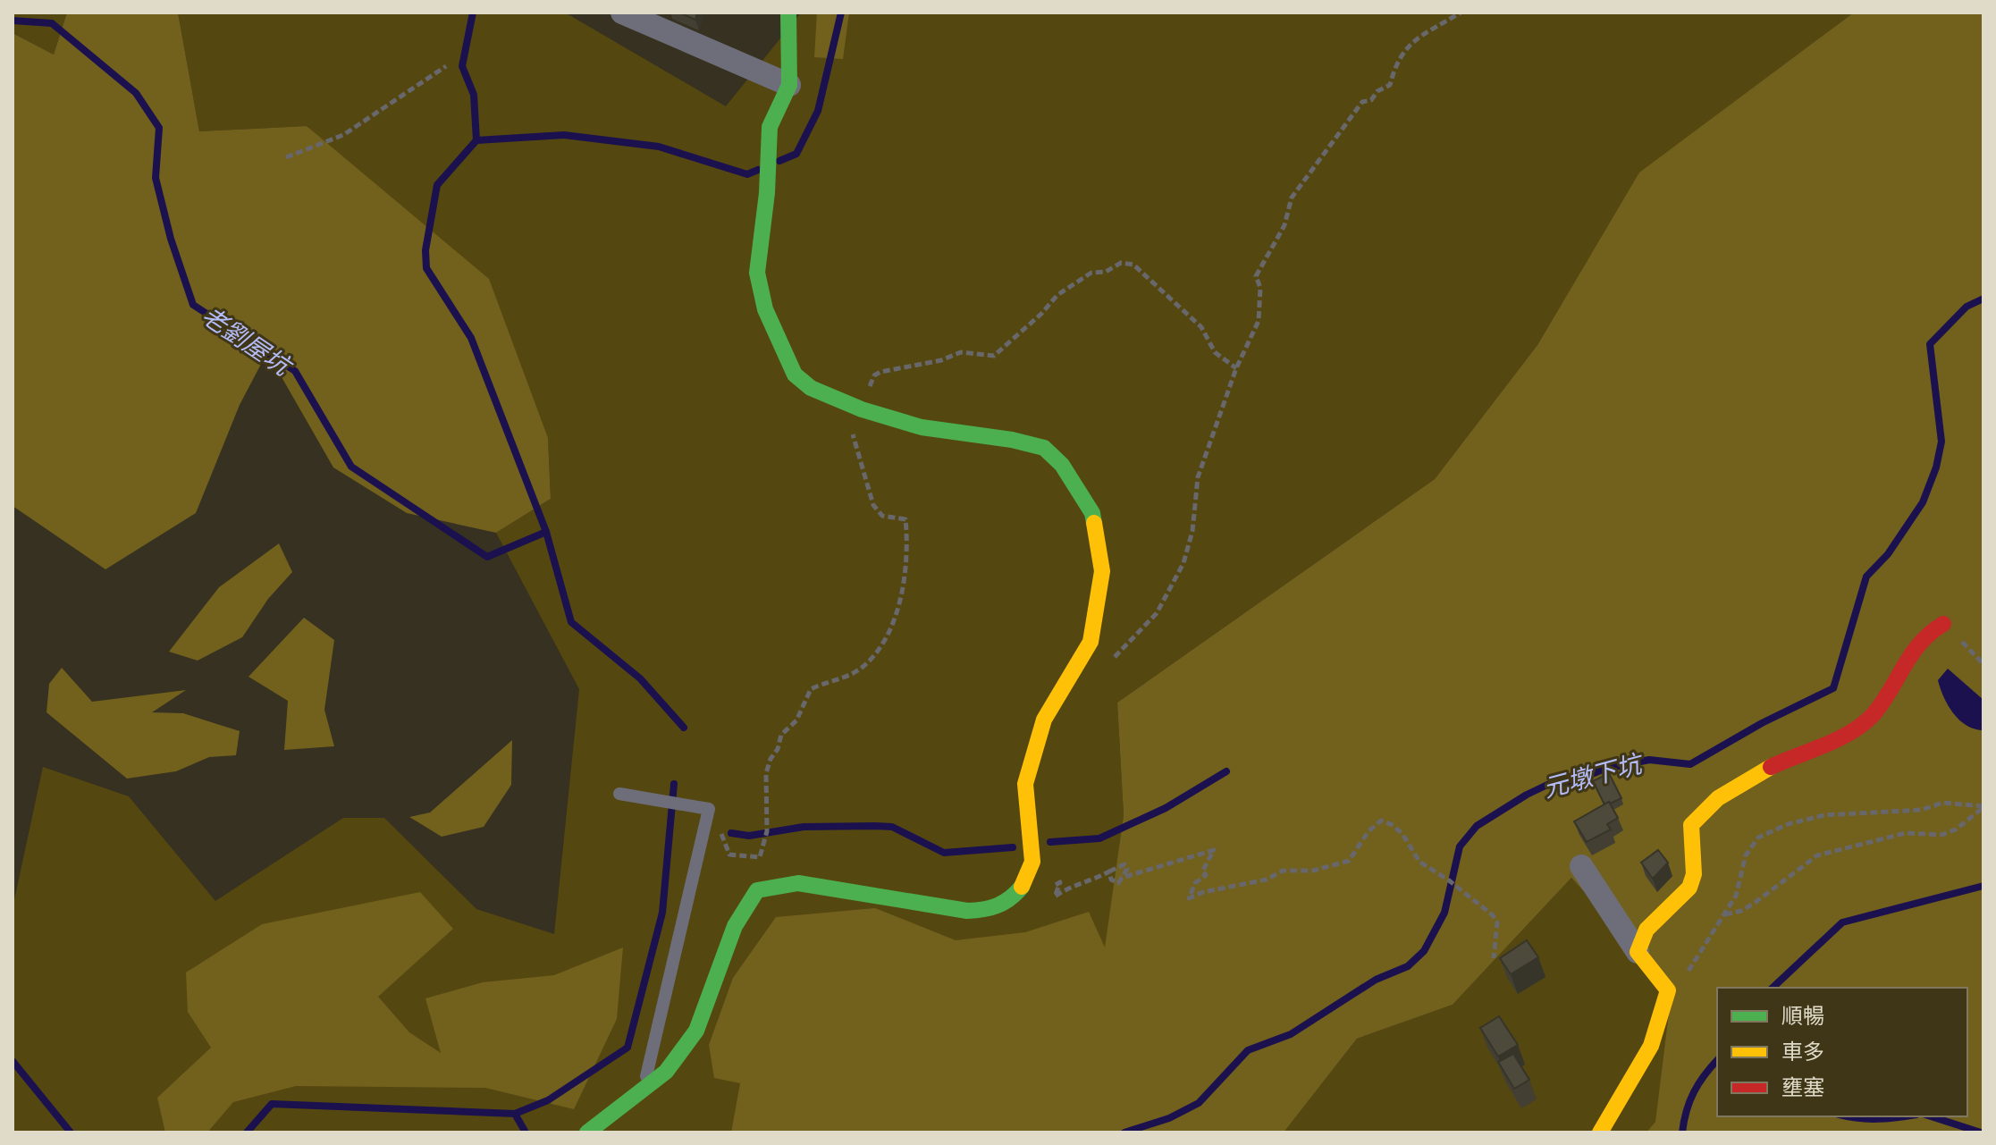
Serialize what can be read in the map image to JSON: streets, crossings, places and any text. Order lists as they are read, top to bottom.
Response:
{
  "water": ["老劉屋坑", "元墩下坑"],
  "legend": ["順暢", "車多", "壅塞"]
}
